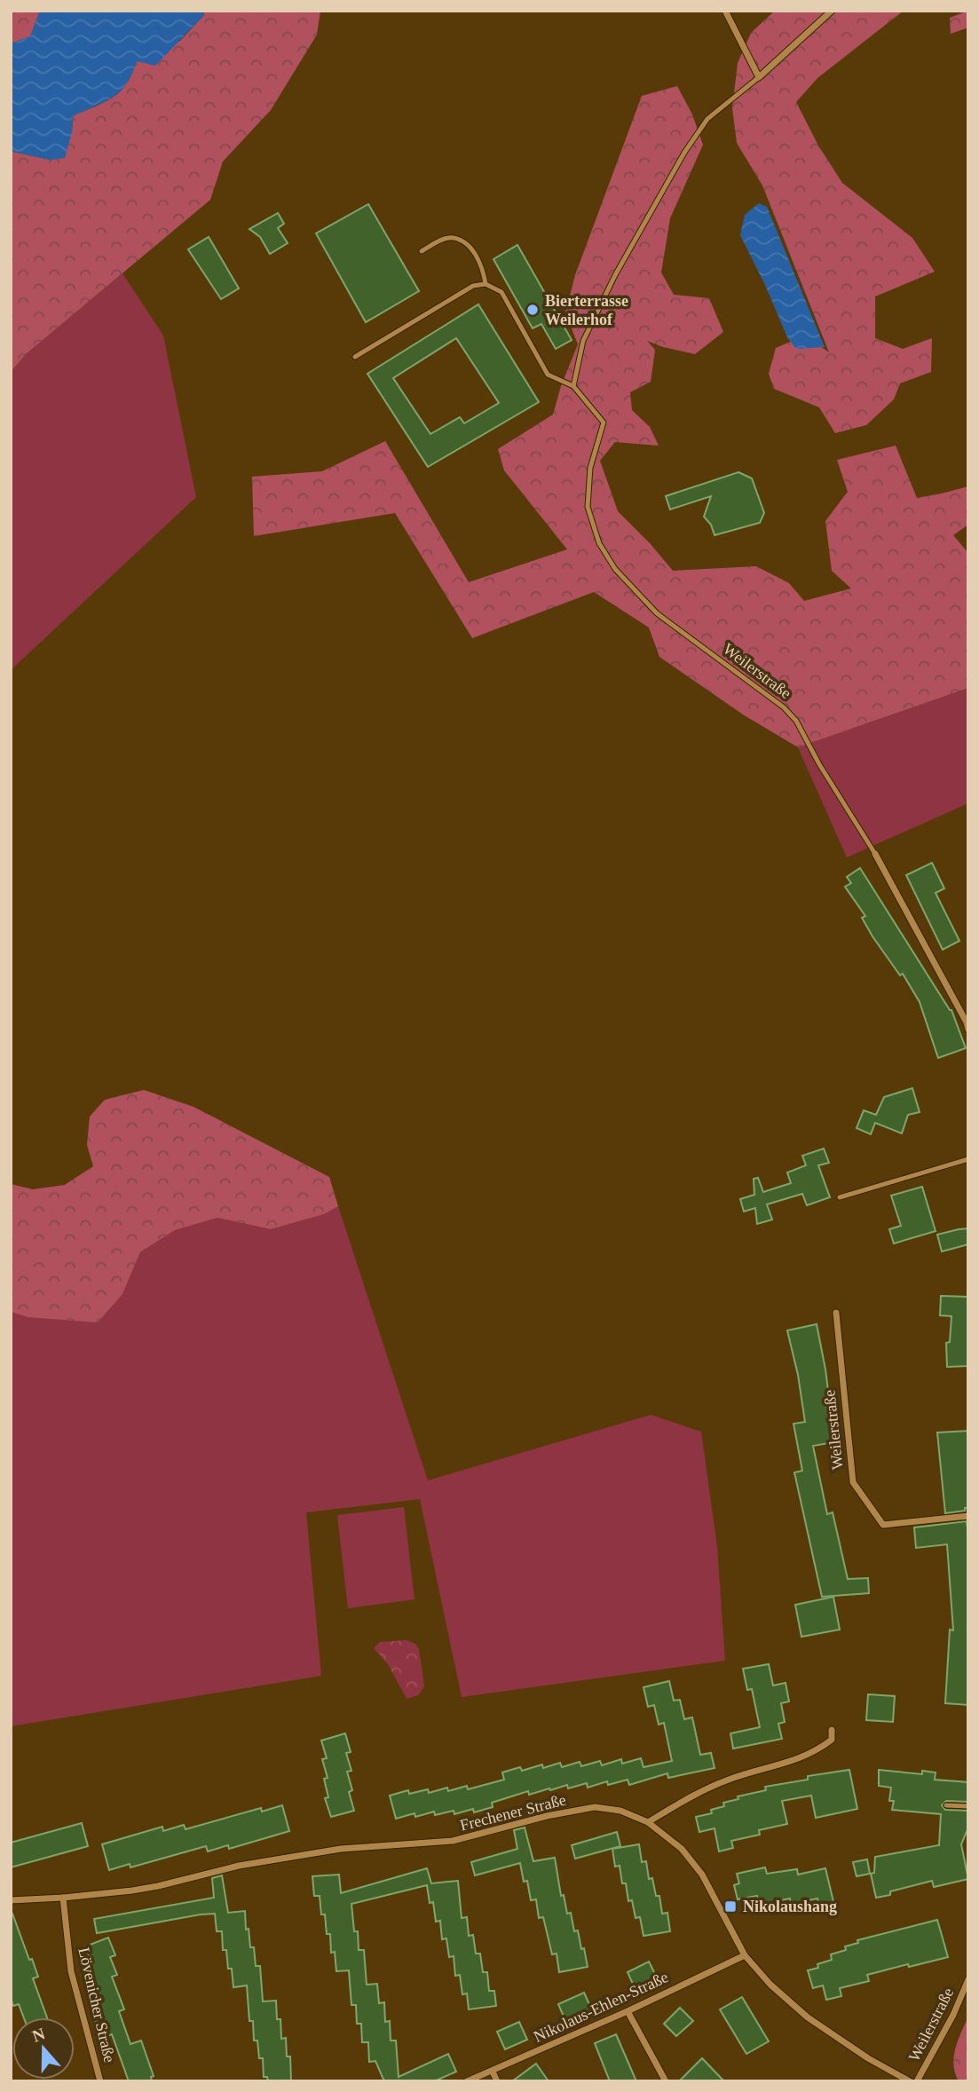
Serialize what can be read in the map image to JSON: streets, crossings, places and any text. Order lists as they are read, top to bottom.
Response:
{
  "streets": {
    "street": [
      "Weilerstraße",
      "Frechener Straße",
      "Lövenicher Straße",
      "Nikolaus-Ehlen-Straße"
    ]
  },
  "crossings": [
    ["Frechener Straße", "Lövenicher Straße"],
    ["Frechener Straße", "Nikolaus-Ehlen-Straße"]
  ],
  "places": {
    "other": ["Bierterrasse Weilerhof"],
    "transit": ["Nikolaushang"]
  },
  "north": "top"
}
